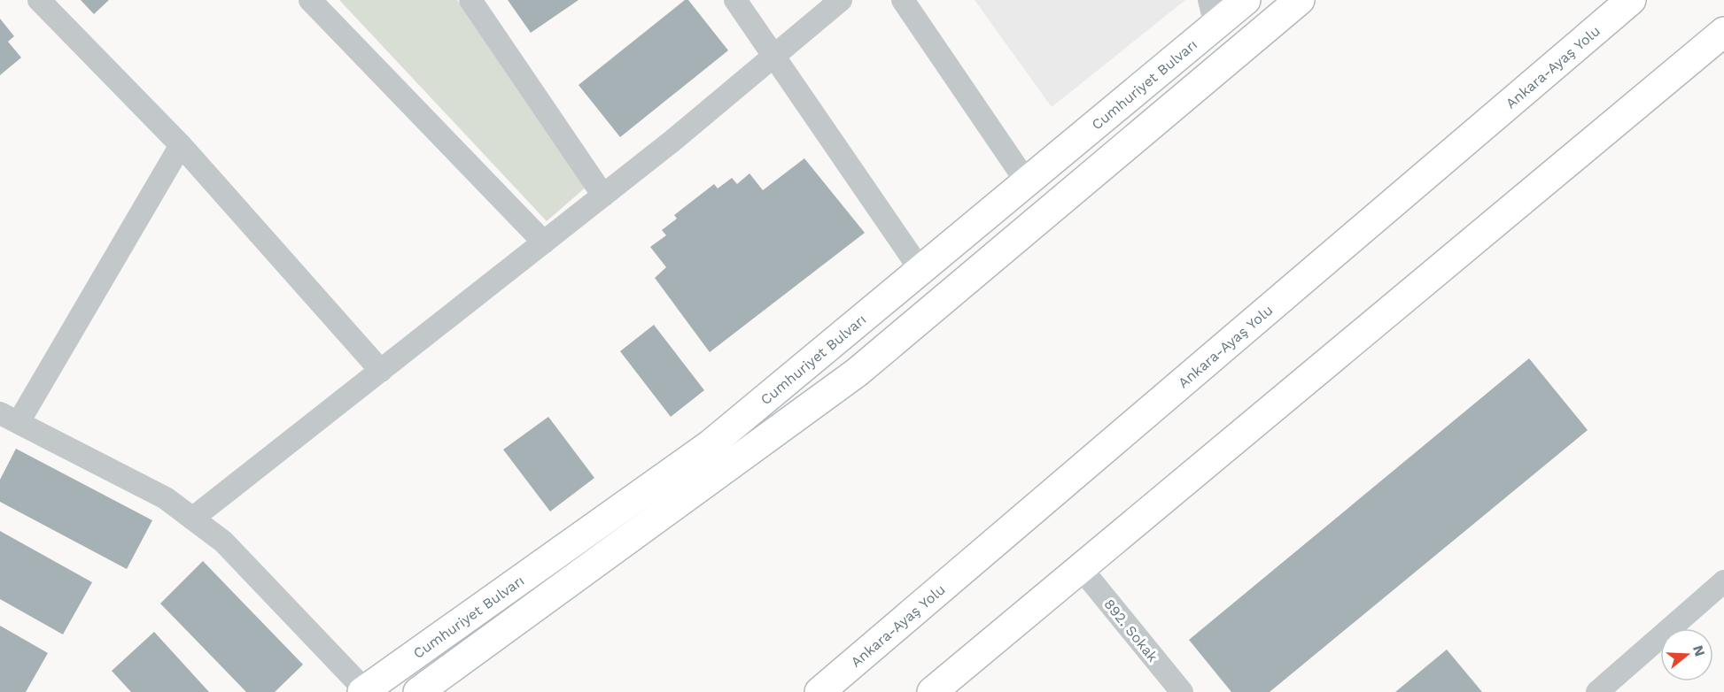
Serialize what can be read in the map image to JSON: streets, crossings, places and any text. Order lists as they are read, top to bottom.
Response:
{
  "streets": {
    "main road": ["Ankara-Ayaş Yolu", "Cumhuriyet Bulvarı"],
    "street": ["892. Sokak"]
  },
  "north": "right"
}
